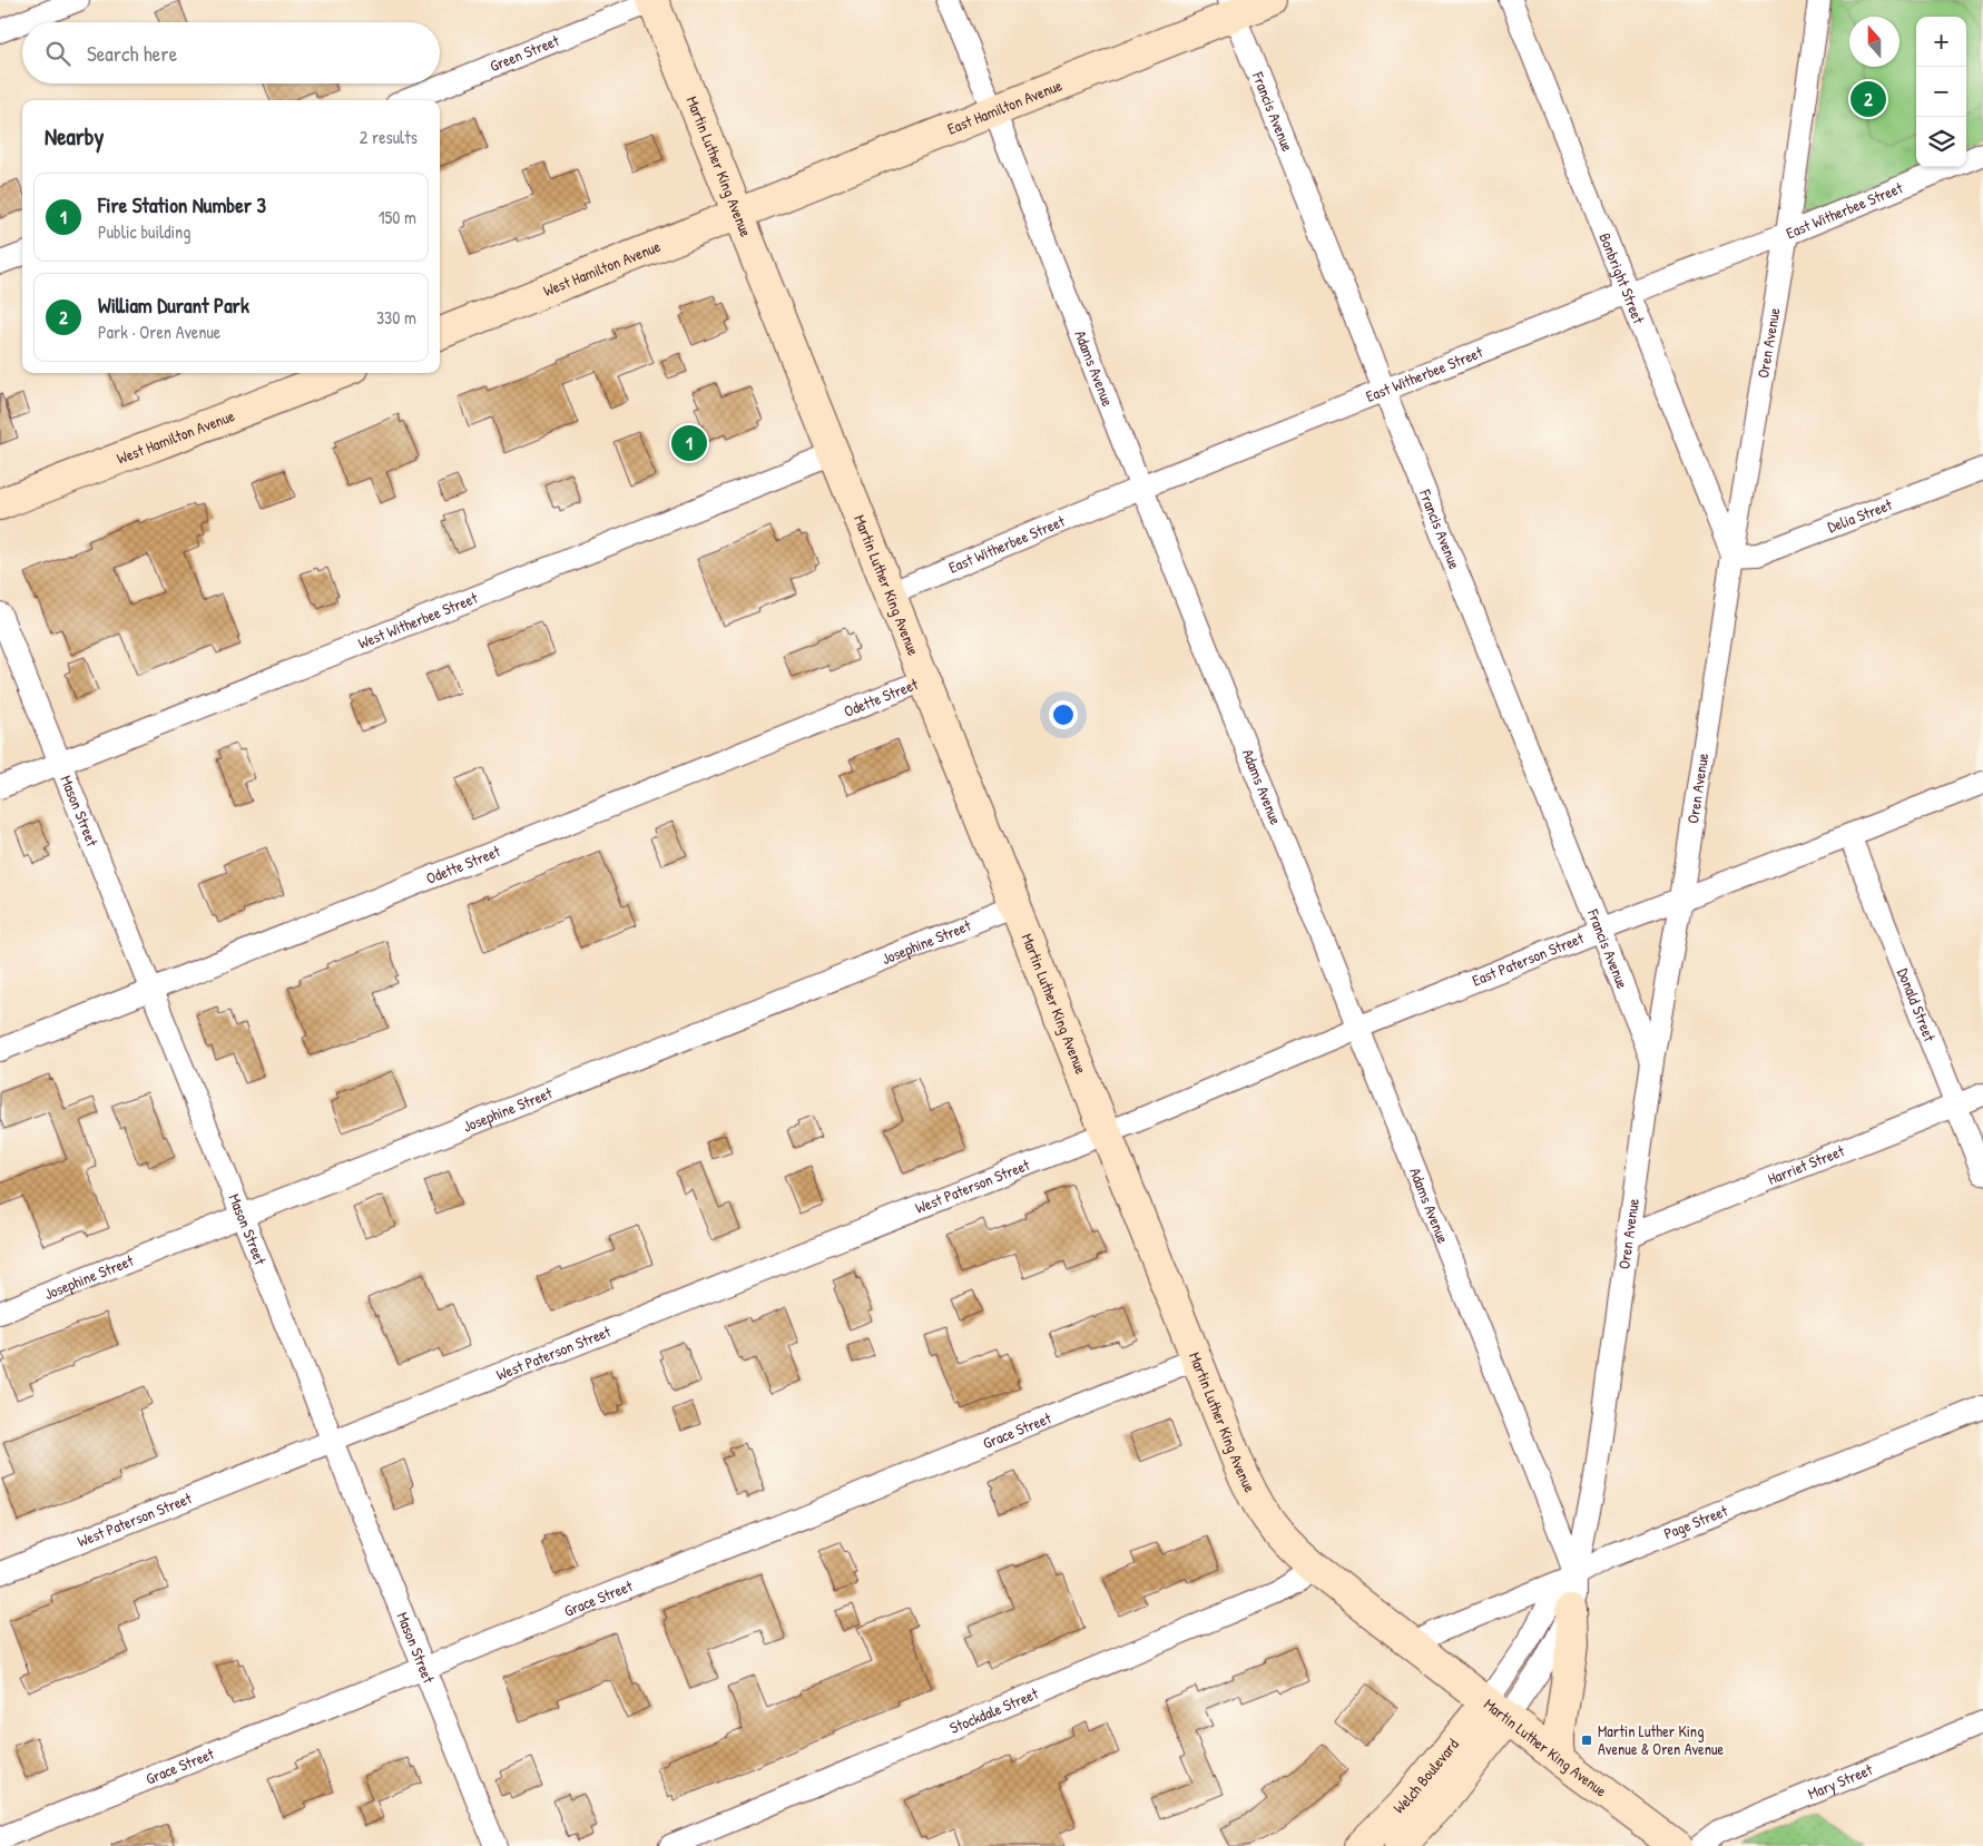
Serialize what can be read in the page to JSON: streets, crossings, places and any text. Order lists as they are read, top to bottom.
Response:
{
  "streets": {
    "street": [
      "Green Street",
      "East Hamilton Avenue",
      "Francis Avenue",
      "Martin Luther King Avenue",
      "East Witherbee Street",
      "West Hamilton Avenue",
      "Bonbright Street",
      "Oren Avenue",
      "Adams Avenue",
      "Delia Street",
      "West Witherbee Street",
      "Odette Street",
      "Mason Street",
      "Josephine Street",
      "East Paterson Street",
      "Donald Street",
      "Harriet Street",
      "West Paterson Street",
      "Grace Street",
      "Page Street",
      "Stockdale Street",
      "Welch Boulevard",
      "Mary Street"
    ]
  },
  "crossings": [
    ["Green Street", "Martin Luther King Avenue"],
    ["East Hamilton Avenue", "Francis Avenue"],
    ["East Hamilton Avenue", "Martin Luther King Avenue"],
    ["East Hamilton Avenue", "West Hamilton Avenue"],
    ["East Hamilton Avenue", "Adams Avenue"],
    ["Francis Avenue", "East Witherbee Street"],
    ["Francis Avenue", "Oren Avenue"],
    ["Francis Avenue", "East Paterson Street"],
    ["Martin Luther King Avenue", "East Witherbee Street"],
    ["Martin Luther King Avenue", "West Hamilton Avenue"],
    ["Martin Luther King Avenue", "Oren Avenue"],
    ["Martin Luther King Avenue", "West Witherbee Street"],
    ["Martin Luther King Avenue", "Odette Street"],
    ["Martin Luther King Avenue", "Josephine Street"],
    ["Martin Luther King Avenue", "East Paterson Street"],
    ["Martin Luther King Avenue", "West Paterson Street"],
    ["Martin Luther King Avenue", "Grace Street"],
    ["Martin Luther King Avenue", "Page Street"],
    ["Martin Luther King Avenue", "Stockdale Street"],
    ["Martin Luther King Avenue", "Welch Boulevard"],
    ["East Witherbee Street", "Bonbright Street"],
    ["East Witherbee Street", "Oren Avenue"],
    ["East Witherbee Street", "Adams Avenue"],
    ["Bonbright Street", "Oren Avenue"],
    ["Bonbright Street", "Delia Street"],
    ["Oren Avenue", "Adams Avenue"],
    ["Oren Avenue", "Delia Street"],
    ["Oren Avenue", "East Paterson Street"],
    ["Oren Avenue", "Harriet Street"],
    ["Oren Avenue", "Page Street"],
    ["Oren Avenue", "Welch Boulevard"],
    ["Adams Avenue", "East Paterson Street"],
    ["Adams Avenue", "Page Street"],
    ["West Witherbee Street", "Mason Street"],
    ["Odette Street", "Mason Street"],
    ["Mason Street", "Josephine Street"],
    ["Mason Street", "West Paterson Street"],
    ["Mason Street", "Grace Street"],
    ["East Paterson Street", "Donald Street"],
    ["East Paterson Street", "West Paterson Street"],
    ["Donald Street", "Harriet Street"]
  ],
  "places": {
    "transit": ["Martin Luther King Avenue & Oren Avenue"]
  },
  "north": "top",
  "page": {
    "map_buttons": ["+", "−"],
    "search": "Search here",
    "pins": ["2", "1"],
    "heading": ["Nearby", "2 results"],
    "list": [
      {
        "mark": "1",
        "name": "Fire Station Number 3",
        "note": "Public building",
        "value": "150 m"
      },
      {
        "mark": "2",
        "name": "William Durant Park",
        "note": "Park · Oren Avenue",
        "value": "330 m"
      }
    ]
  }
}
